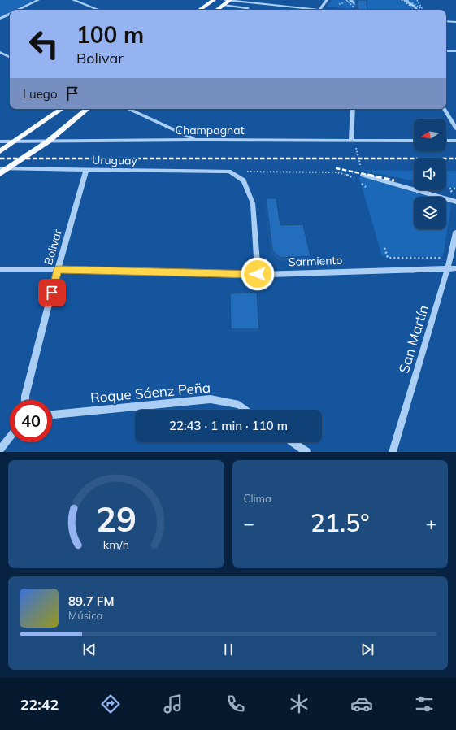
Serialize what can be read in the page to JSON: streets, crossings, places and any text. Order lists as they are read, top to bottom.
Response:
{
  "streets": {
    "street": [
      "Champagnat",
      "Uruguay",
      "Bolivar",
      "Sarmiento",
      "San Martín",
      "Roque Sáenz Peña"
    ]
  },
  "crossings": [
    ["Uruguay", "Bolivar"],
    ["Bolivar", "Sarmiento"],
    ["Sarmiento", "San Martín"]
  ],
  "north": "left",
  "page": {
    "turn": ["100 m", "Bolivar"],
    "then": "Luego",
    "limit": "40",
    "trip": "22:43 · 1 min · 110 m",
    "tile": "Clima",
    "heat": ["−", "21.5°", "+"],
    "song": ["89.7 FM", "Música"],
    "tabs": "22:42",
    "gauge": ["29", "km/h"]
  }
}
